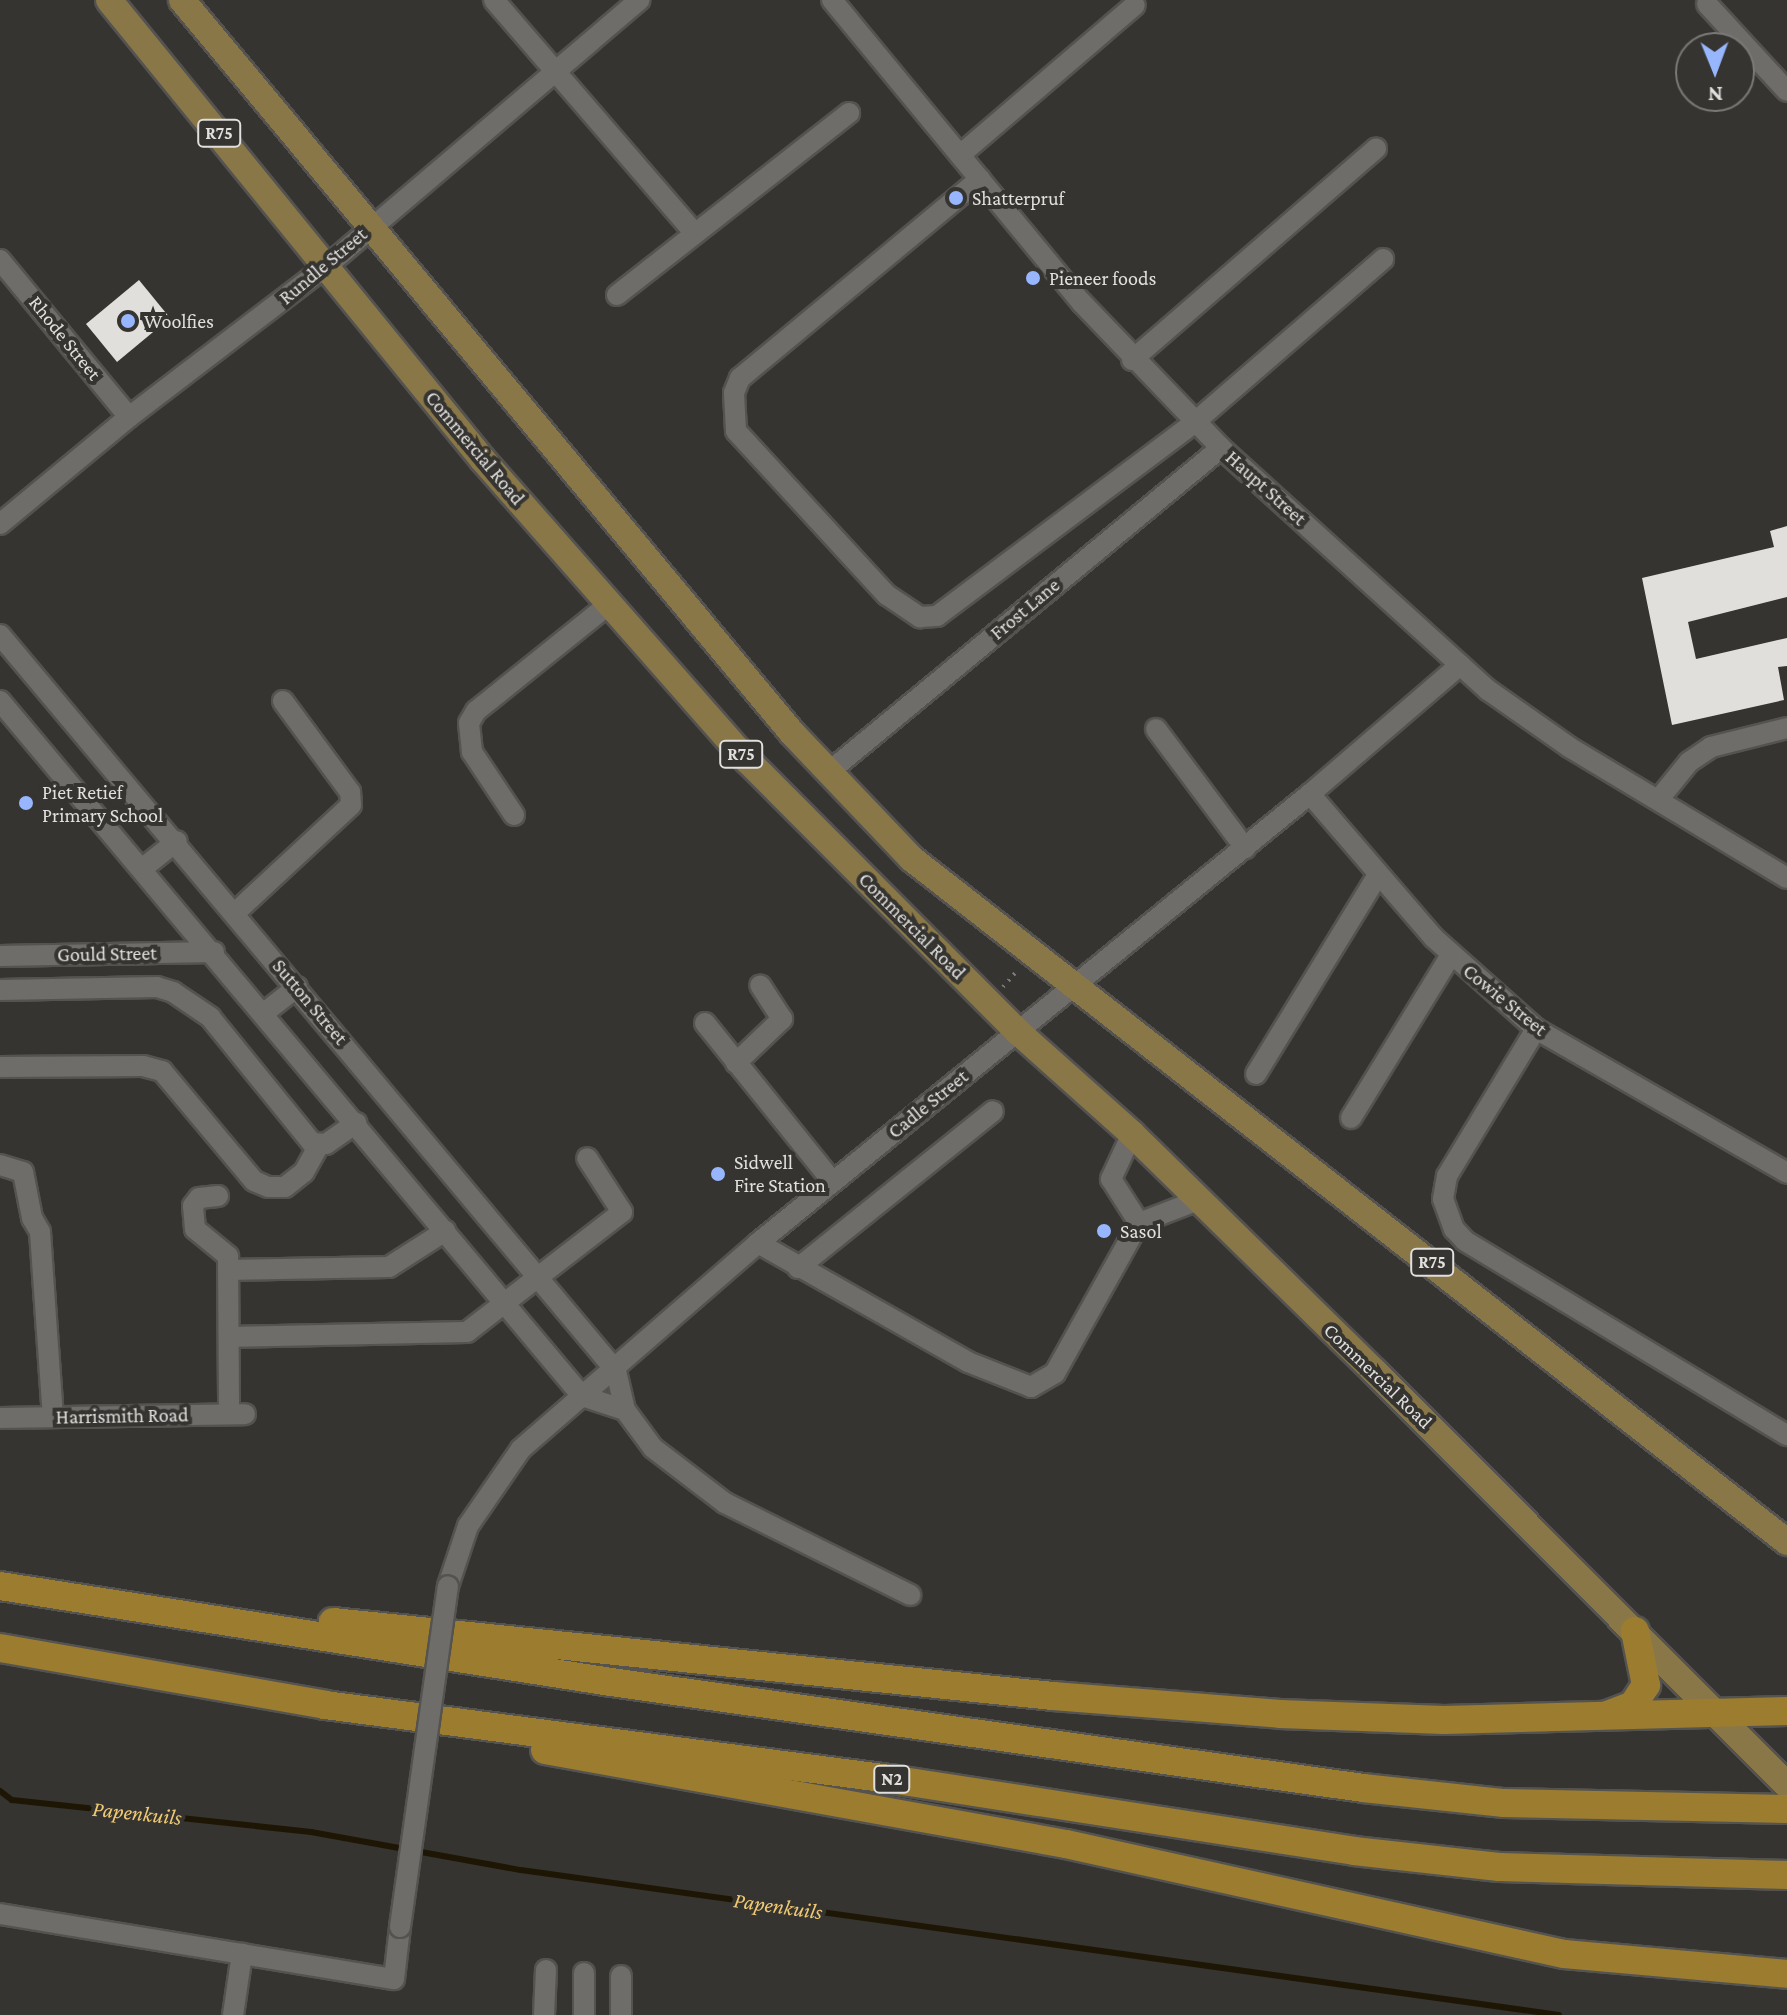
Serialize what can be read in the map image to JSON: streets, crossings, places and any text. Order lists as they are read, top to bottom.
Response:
{
  "streets": {
    "highway": ["N2"],
    "main road": ["R75", "Commercial Road"],
    "street": [
      "Rundle Street",
      "Rhode Street",
      "Haupt Street",
      "Frost Lane",
      "Gould Street",
      "Cowie Street",
      "Sutton Street",
      "Cadle Street",
      "Harrismith Road"
    ]
  },
  "crossings": [
    ["R75", "Rundle Street"],
    ["R75", "Frost Lane"],
    ["R75", "Cadle Street"],
    ["Rundle Street", "Rhode Street"],
    ["Rundle Street", "Commercial Road"],
    ["Commercial Road", "Cadle Street"],
    ["Haupt Street", "Frost Lane"],
    ["Haupt Street", "Cadle Street"],
    ["Gould Street", "Sutton Street"],
    ["Cowie Street", "Cadle Street"],
    ["Sutton Street", "Cadle Street"]
  ],
  "water": ["Papenkuils"],
  "places": [
    "Shatterpruf",
    "Pieneer foods",
    "Woolfies",
    "Piet Retief Primary School",
    "Sidwell Fire Station",
    "Sasol"
  ],
  "north": "bottom"
}
